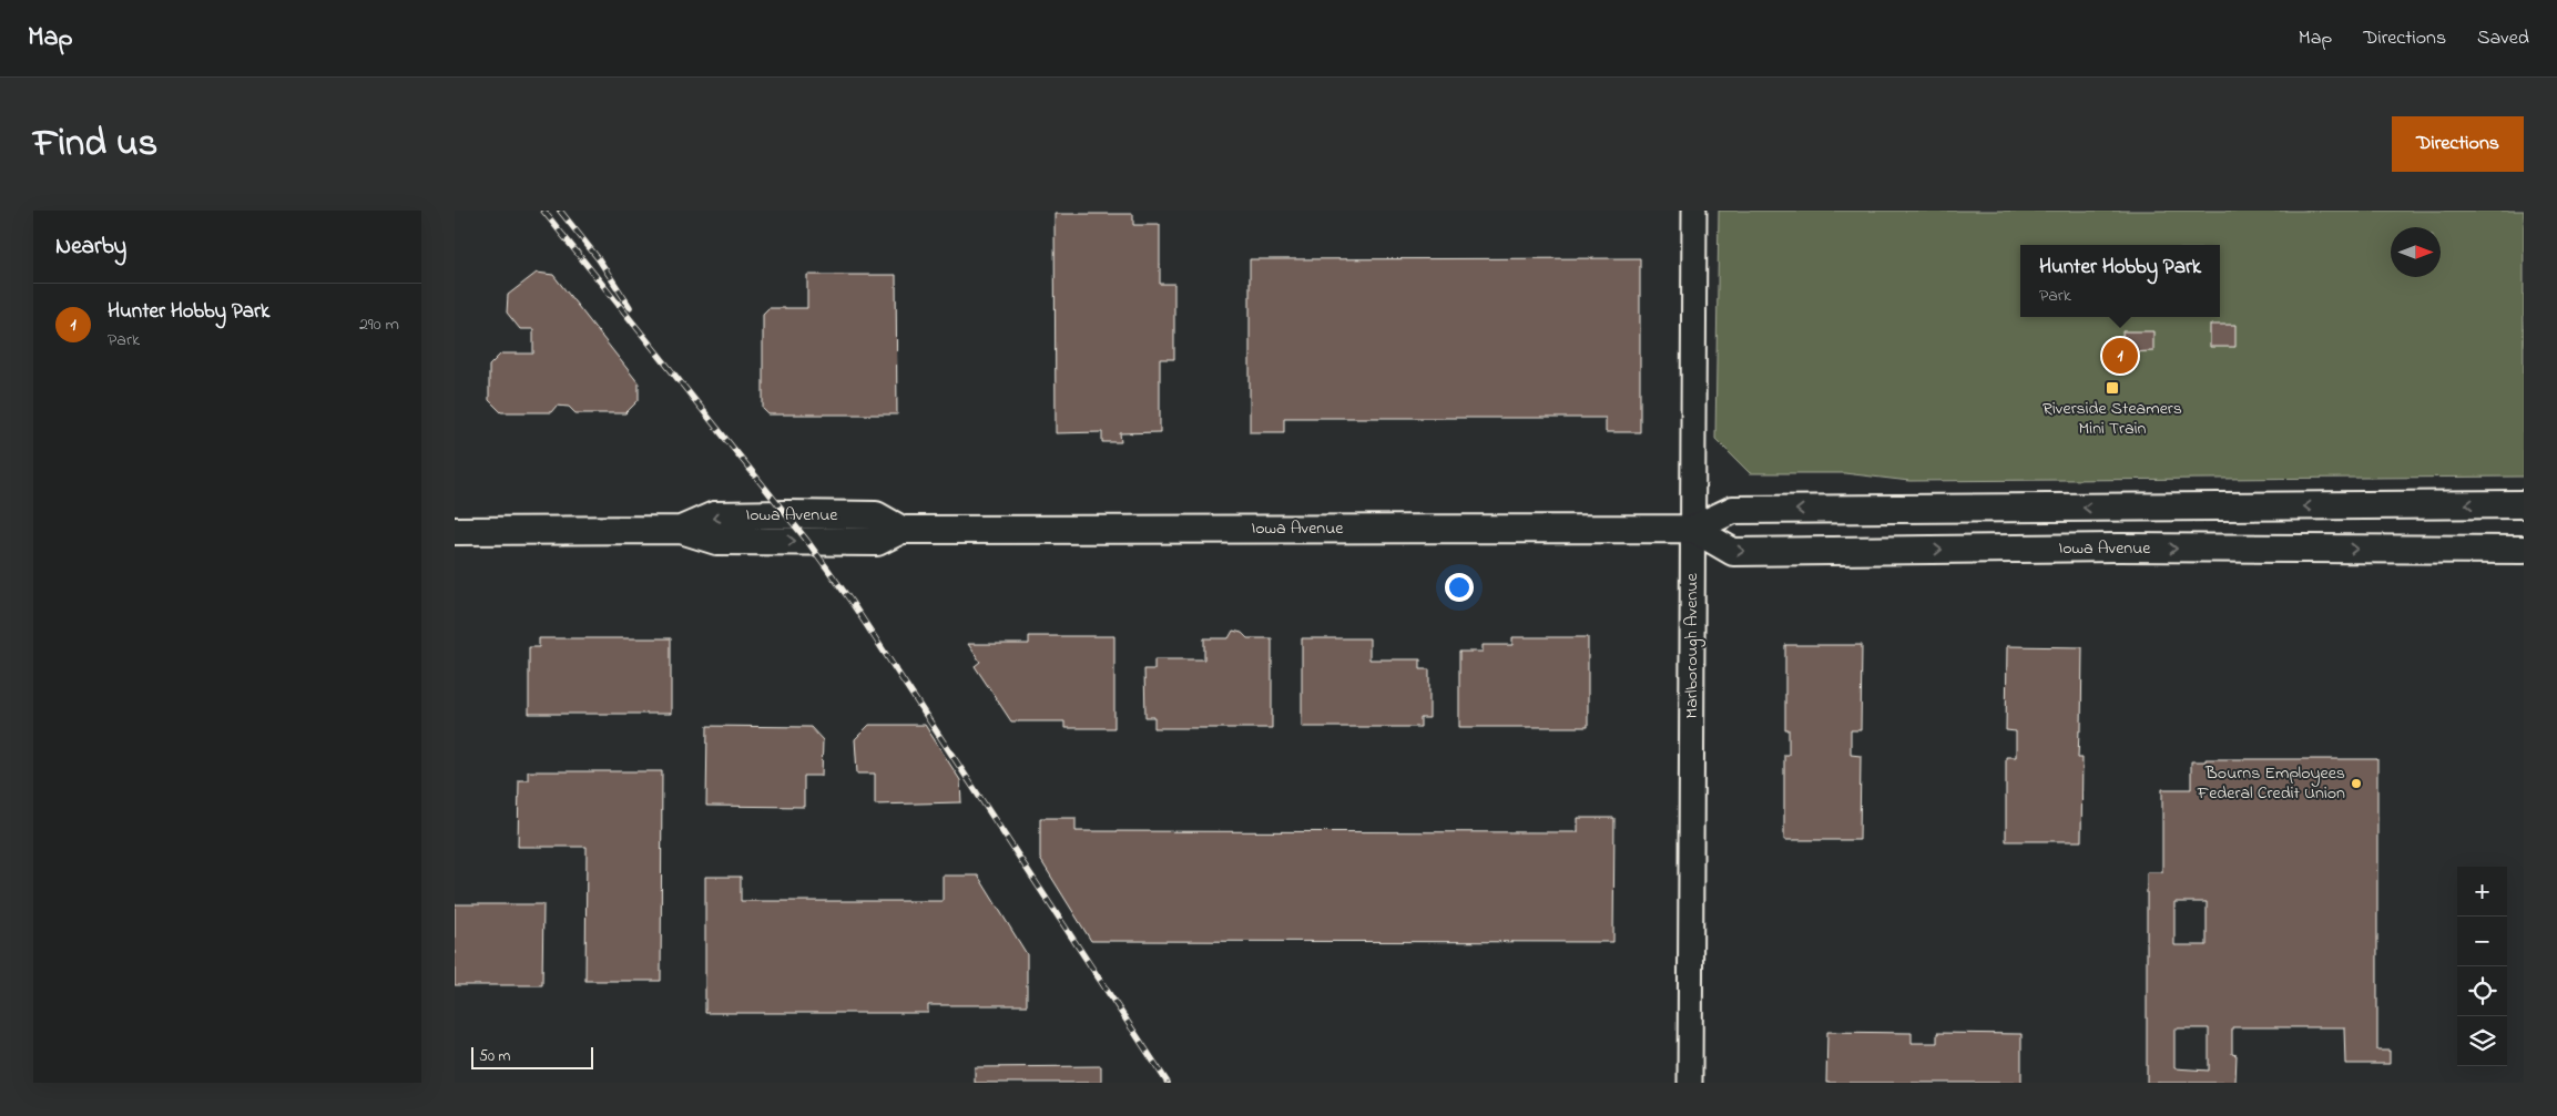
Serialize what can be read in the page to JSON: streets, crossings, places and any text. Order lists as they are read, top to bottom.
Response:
{
  "streets": {
    "main road": ["Iowa Avenue"],
    "street": ["Marlborough Avenue"]
  },
  "crossings": [
    ["Iowa Avenue", "Marlborough Avenue"]
  ],
  "places": {
    "transit": ["Riverside Steamers Mini Train"],
    "other": ["Bourns Employees Federal Credit Union"]
  },
  "scale_bar": "50 m",
  "north": "right",
  "page": {
    "header": "Map",
    "nav": ["Map", "Directions", "Saved"],
    "title": "Find us",
    "buttons": "Directions",
    "heading": "Nearby",
    "popup": ["Hunter Hobby Park", "Park"],
    "list": [
      {
        "mark": "1",
        "name": "Hunter Hobby Park",
        "note": "Park",
        "value": "290 m"
      }
    ],
    "pins": "1",
    "map_buttons": ["+", "−"],
    "scale": "50 m"
  }
}
